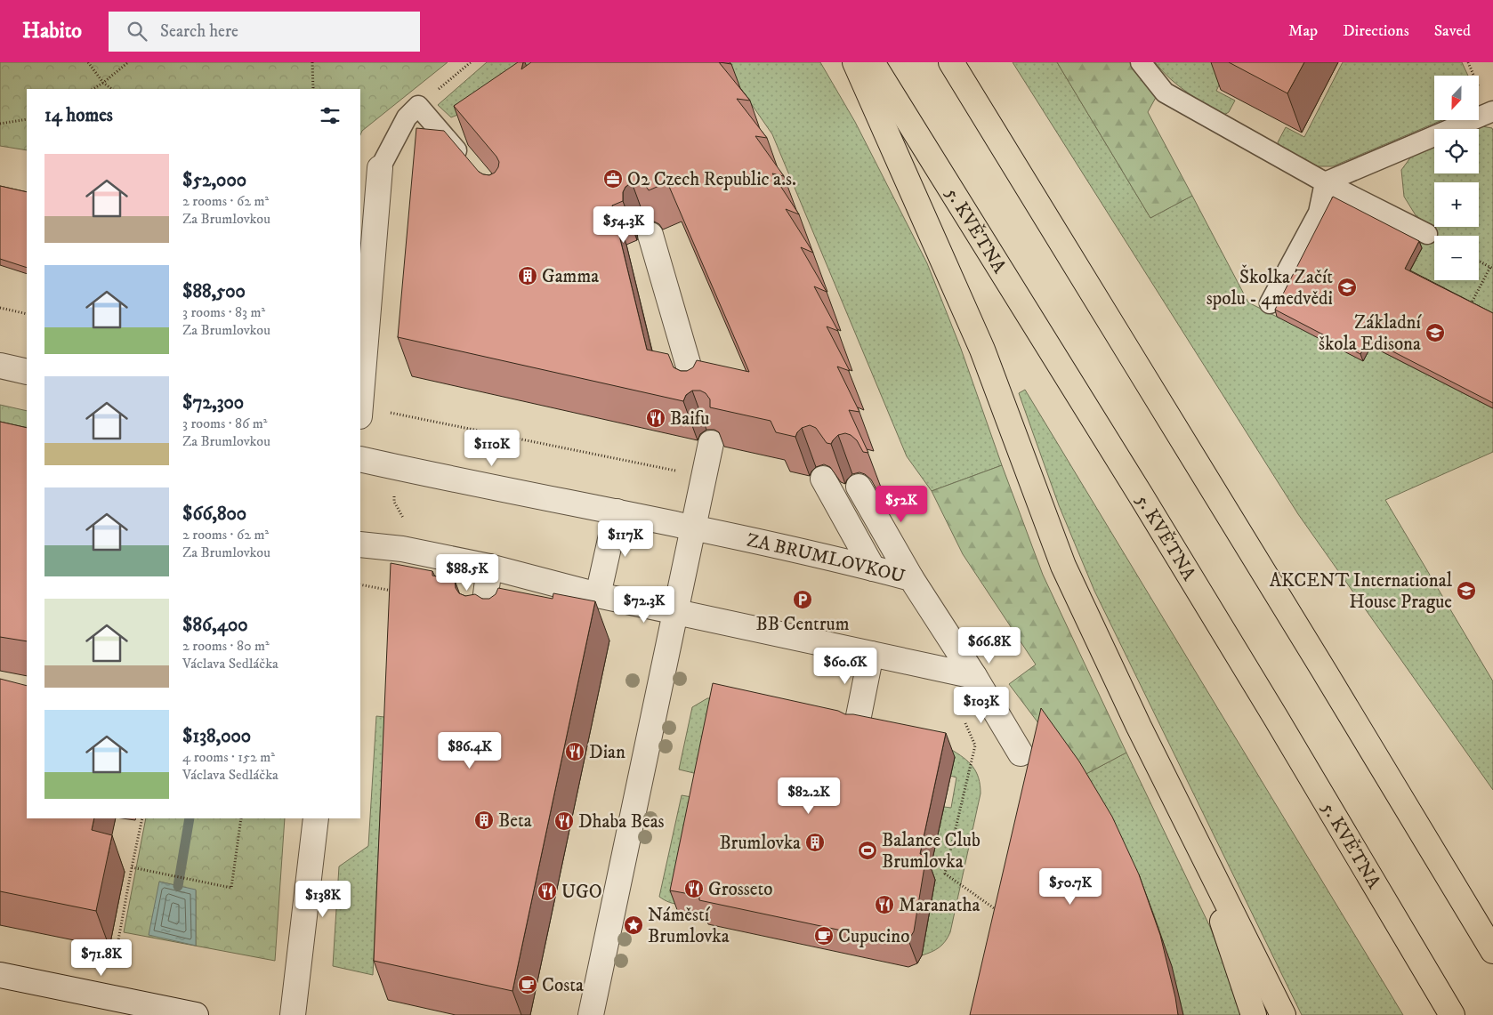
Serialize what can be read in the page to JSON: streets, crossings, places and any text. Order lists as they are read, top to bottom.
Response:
{
  "streets": {
    "highway": ["5. KVĚTNA"],
    "street": ["ZA BRUMLOVKOU"]
  },
  "places": {
    "office": ["O2 Czech Republic a.s."],
    "building": ["Gamma", "Beta", "Brumlovka"],
    "school or university": ["Školka Začít spolu - 4medvědi", "Základní škola Edisona", "AKCENT International House Prague"],
    "restaurant": [
      "Baifu",
      "Dian",
      "Dhaba Beas",
      "Grosseto",
      "UGO",
      "Maranatha"
    ],
    "parking": ["BB Centrum"],
    "sports": ["Balance Club Brumlovka"],
    "place": ["Náměstí Brumlovka"],
    "cafe": ["Cupucino", "Costa"]
  },
  "north": "bottom",
  "page": {
    "header": "Habito",
    "search": "Search here",
    "nav": ["Map", "Directions", "Saved"],
    "map_buttons": ["+", "−"],
    "heading": "14 homes",
    "list": [
      {
        "name": "$52,000",
        "note": "2 rooms · 62 m² · Za Brumlovkou"
      },
      {
        "name": "$88,500",
        "note": "3 rooms · 83 m² · Za Brumlovkou"
      },
      {
        "name": "$72,300",
        "note": "3 rooms · 86 m² · Za Brumlovkou"
      },
      {
        "name": "$66,800",
        "note": "2 rooms · 62 m² · Za Brumlovkou"
      },
      {
        "name": "$86,400",
        "note": "2 rooms · 80 m² · Václava Sedláčka"
      },
      {
        "name": "$138,000",
        "note": "4 rooms · 152 m² · Václava Sedláčka"
      }
    ],
    "price": [
      "$54.3K",
      "$110K",
      "$52K",
      "$117K",
      "$88.5K",
      "$72.3K",
      "$66.8K",
      "$60.6K",
      "$103K",
      "$86.4K",
      "$82.2K",
      "$50.7K",
      "$138K",
      "$71.8K"
    ]
  }
}
